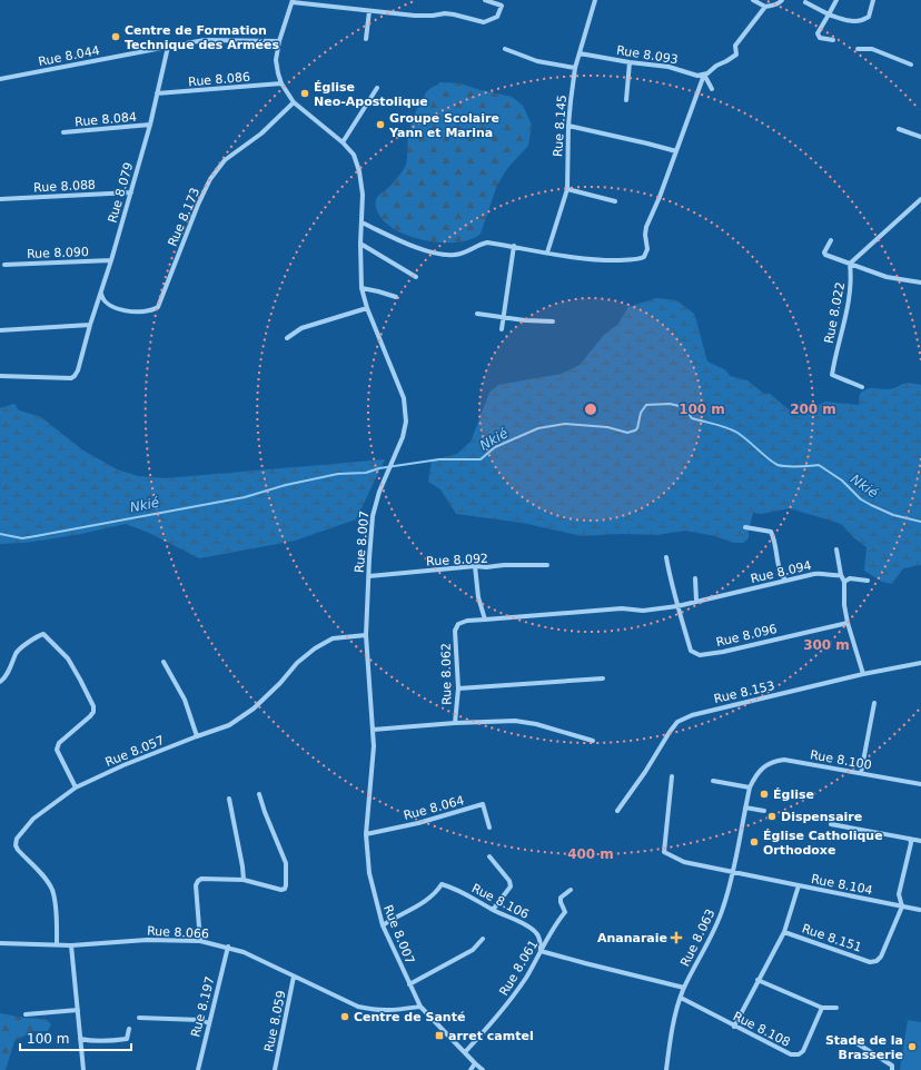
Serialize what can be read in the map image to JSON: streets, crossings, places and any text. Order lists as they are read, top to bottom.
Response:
{
  "streets": {
    "street": [
      "Rue 8.093",
      "Rue 8.044",
      "Rue 8.086",
      "Rue 8.084",
      "Rue 8.145",
      "Rue 8.088",
      "Rue 8.079",
      "Rue 8.173",
      "Rue 8.090",
      "Rue 8.022",
      "Rue 8.007",
      "Rue 8.092",
      "Rue 8.094",
      "Rue 8.096",
      "Rue 8.062",
      "Rue 8.153",
      "Rue 8.057",
      "Rue 8.100",
      "Rue 8.064",
      "Rue 8.104",
      "Rue 8.106",
      "Rue 8.066",
      "Rue 8.063",
      "Rue 8.151",
      "Rue 8.061",
      "Rue 8.197",
      "Rue 8.059",
      "Rue 8.108"
    ]
  },
  "crossings": [
    ["Rue 8.093", "Rue 8.145"],
    ["Rue 8.044", "Rue 8.079"],
    ["Rue 8.086", "Rue 8.079"],
    ["Rue 8.086", "Rue 8.007"],
    ["Rue 8.084", "Rue 8.079"],
    ["Rue 8.088", "Rue 8.079"],
    ["Rue 8.079", "Rue 8.173"],
    ["Rue 8.079", "Rue 8.090"],
    ["Rue 8.173", "Rue 8.007"],
    ["Rue 8.007", "Rue 8.092"],
    ["Rue 8.007", "Rue 8.057"],
    ["Rue 8.007", "Rue 8.064"],
    ["Rue 8.007", "Rue 8.106"],
    ["Rue 8.007", "Rue 8.066"],
    ["Rue 8.007", "Rue 8.061"],
    ["Rue 8.094", "Rue 8.096"],
    ["Rue 8.094", "Rue 8.062"],
    ["Rue 8.057", "Rue 8.066"],
    ["Rue 8.100", "Rue 8.063"],
    ["Rue 8.104", "Rue 8.151"],
    ["Rue 8.106", "Rue 8.061"],
    ["Rue 8.066", "Rue 8.197"],
    ["Rue 8.066", "Rue 8.059"],
    ["Rue 8.063", "Rue 8.108"],
    ["Rue 8.151", "Rue 8.108"]
  ],
  "water": ["Nkié"],
  "places": {
    "other": [
      "Centre de Formation Technique des Armées",
      "Église Neo-Apostolique",
      "Groupe Scolaire Yann et Marina",
      "Église",
      "Dispensaire",
      "Église Catholique Orthodoxe",
      "Centre de Santé",
      "Stade de la Brasserie"
    ],
    "health": ["Ananaraie"],
    "transit": ["arret camtel"]
  },
  "scale_bar": "100 m",
  "rings": [
    "100 m",
    "200 m",
    "300 m",
    "400 m"
  ]
}
